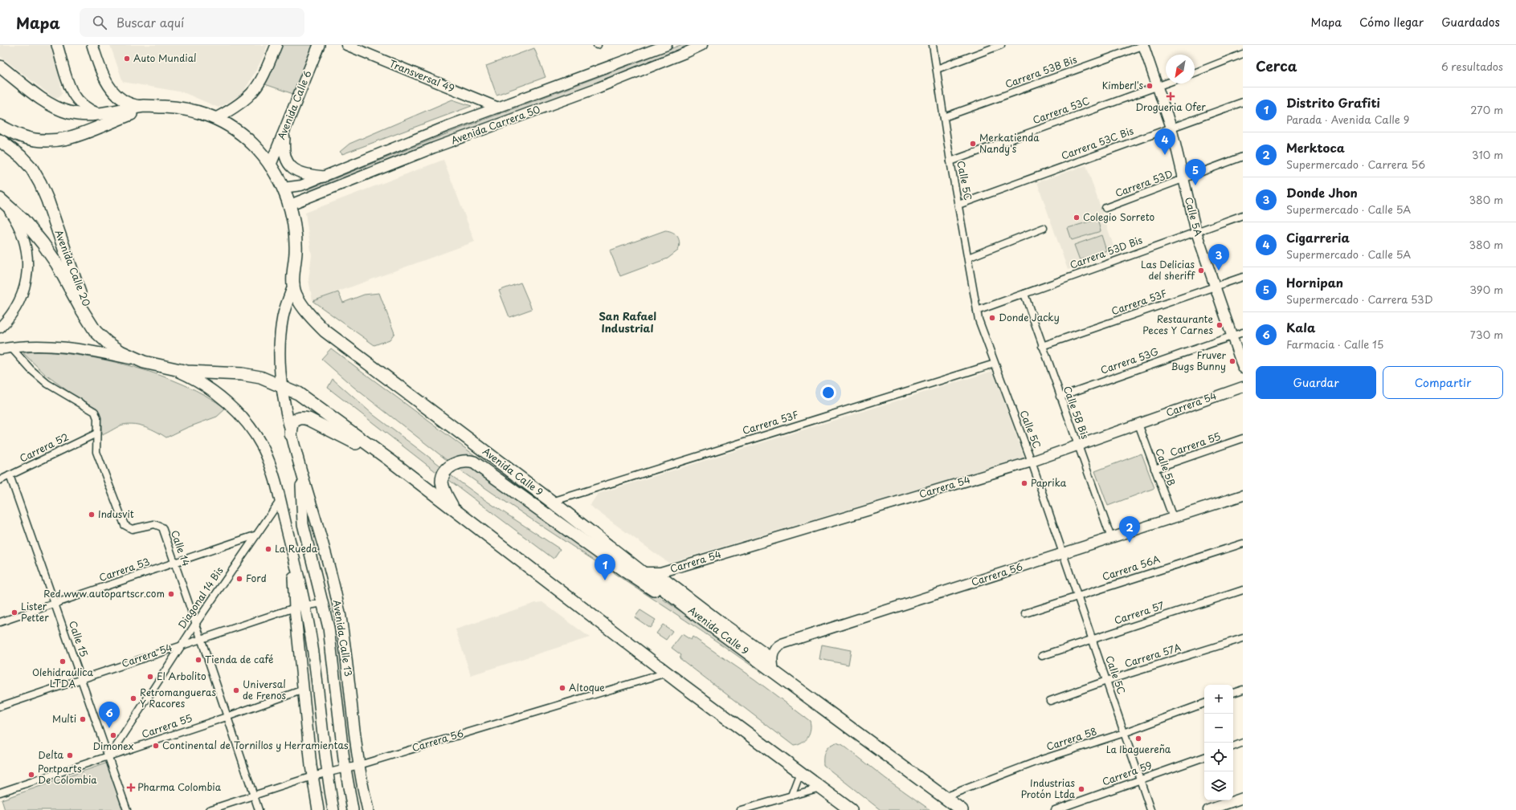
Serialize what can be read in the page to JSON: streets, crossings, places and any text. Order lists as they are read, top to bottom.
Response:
{
  "streets": {
    "highway": ["Avenida Calle 20", "Avenida Calle 9"],
    "main road": ["Avenida Calle 6", "Avenida Calle 13"],
    "street": [
      "Carrera 53B Bis",
      "Transversal 49",
      "Carrera 53C",
      "Avenida Carrera 50",
      "Carrera 53C Bis",
      "Calle 5C",
      "Carrera 53D",
      "Calle 5A",
      "Carrera 53D Bis",
      "Carrera 53F",
      "Carrera 53G",
      "Carrera 54",
      "Calle 5B Bis",
      "Carrera 55",
      "Carrera 52",
      "Calle 5B",
      "Calle 14",
      "Carrera 56A",
      "Carrera 53",
      "Carrera 56",
      "Diagonal 14 Bis",
      "Carrera 57",
      "Calle 15",
      "Carrera 57A",
      "Carrera 58",
      "Carrera 59"
    ]
  },
  "crossings": [
    ["Carrera 53B Bis", "Calle 5C"],
    ["Carrera 53B Bis", "Calle 5A"],
    ["Transversal 49", "Avenida Carrera 50"],
    ["Avenida Calle 6", "Avenida Calle 9"],
    ["Carrera 53C", "Calle 5C"],
    ["Carrera 53C", "Calle 5A"],
    ["Avenida Carrera 50", "Avenida Calle 9"],
    ["Carrera 53C Bis", "Calle 5C"],
    ["Carrera 53C Bis", "Calle 5A"],
    ["Calle 5C", "Carrera 53D Bis"],
    ["Calle 5C", "Carrera 53F"],
    ["Calle 5C", "Carrera 54"],
    ["Calle 5C", "Carrera 56A"],
    ["Calle 5C", "Carrera 56"],
    ["Calle 5C", "Carrera 57"],
    ["Calle 5C", "Carrera 57A"],
    ["Calle 5C", "Carrera 58"],
    ["Calle 5C", "Carrera 59"],
    ["Carrera 53D", "Calle 5A"],
    ["Calle 5A", "Carrera 53D Bis"],
    ["Calle 5A", "Carrera 53F"],
    ["Calle 5A", "Carrera 53G"],
    ["Carrera 53D Bis", "Calle 5B Bis"],
    ["Avenida Calle 20", "Avenida Calle 13"],
    ["Carrera 53F", "Calle 5B Bis"],
    ["Carrera 53F", "Avenida Calle 9"],
    ["Carrera 53G", "Calle 5B Bis"],
    ["Carrera 54", "Calle 5B Bis"],
    ["Carrera 54", "Calle 5B"],
    ["Carrera 54", "Avenida Calle 9"],
    ["Carrera 54", "Calle 14"],
    ["Carrera 54", "Diagonal 14 Bis"],
    ["Carrera 54", "Avenida Calle 13"],
    ["Carrera 54", "Calle 15"],
    ["Calle 5B Bis", "Carrera 56"],
    ["Carrera 55", "Calle 5B"],
    ["Carrera 55", "Calle 14"],
    ["Carrera 55", "Diagonal 14 Bis"],
    ["Carrera 55", "Calle 15"],
    ["Carrera 52", "Calle 14"],
    ["Carrera 52", "Calle 15"],
    ["Calle 5B", "Carrera 56"],
    ["Avenida Calle 9", "Avenida Calle 13"],
    ["Avenida Calle 9", "Carrera 58"],
    ["Calle 14", "Carrera 53"],
    ["Calle 14", "Carrera 56"],
    ["Calle 14", "Diagonal 14 Bis"],
    ["Carrera 53", "Diagonal 14 Bis"],
    ["Carrera 53", "Calle 15"],
    ["Carrera 56", "Avenida Calle 13"],
    ["Diagonal 14 Bis", "Calle 15"]
  ],
  "districts": ["San Rafael Industrial"],
  "places": {
    "other": [
      "Auto Mundial",
      "Kimberl's",
      "Merkatienda Nandy's",
      "Colegio Sorreto",
      "Las Delicias del sheriff",
      "Donde Jacky",
      "Restaurante Peces Y Carnes",
      "Fruver Bugs Bunny",
      "Paprika",
      "Indusvit",
      "La Rueda",
      "Ford",
      "Red www.autopartscr.com",
      "Lister Petter",
      "Tienda de café",
      "Olehidraulica LTDA",
      "El Arbolito",
      "Altoque",
      "Universal de Frenos",
      "Retromangueras Y Racores",
      "Multi",
      "Dimonex",
      "La Ibaguereña",
      "Continental de Tornillos y Herramientas",
      "Delta",
      "Portparts De Colombia",
      "Industrias Protón Ltda"
    ],
    "health": ["Drogueria Ofer", "Pharma Colombia"]
  },
  "north": "bottom left",
  "page": {
    "header": "Mapa",
    "search": "Buscar aquí",
    "nav": ["Mapa", "Cómo llegar", "Guardados"],
    "heading": ["Cerca", "6 resultados"],
    "list": [
      {
        "mark": "1",
        "name": "Distrito Grafiti",
        "note": "Parada · Avenida Calle 9",
        "value": "270 m"
      },
      {
        "mark": "2",
        "name": "Merktoca",
        "note": "Supermercado · Carrera 56",
        "value": "310 m"
      },
      {
        "mark": "3",
        "name": "Donde Jhon",
        "note": "Supermercado · Calle 5A",
        "value": "380 m"
      },
      {
        "mark": "4",
        "name": "Cigarreria",
        "note": "Supermercado · Calle 5A",
        "value": "380 m"
      },
      {
        "mark": "5",
        "name": "Hornipan",
        "note": "Supermercado · Carrera 53D",
        "value": "390 m"
      },
      {
        "mark": "6",
        "name": "Kala",
        "note": "Farmacia · Calle 15",
        "value": "730 m"
      }
    ],
    "pins": [
      "4",
      "5",
      "3",
      "2",
      "1",
      "6"
    ],
    "buttons": ["Guardar", "Compartir"],
    "map_buttons": ["+", "−"]
  }
}
